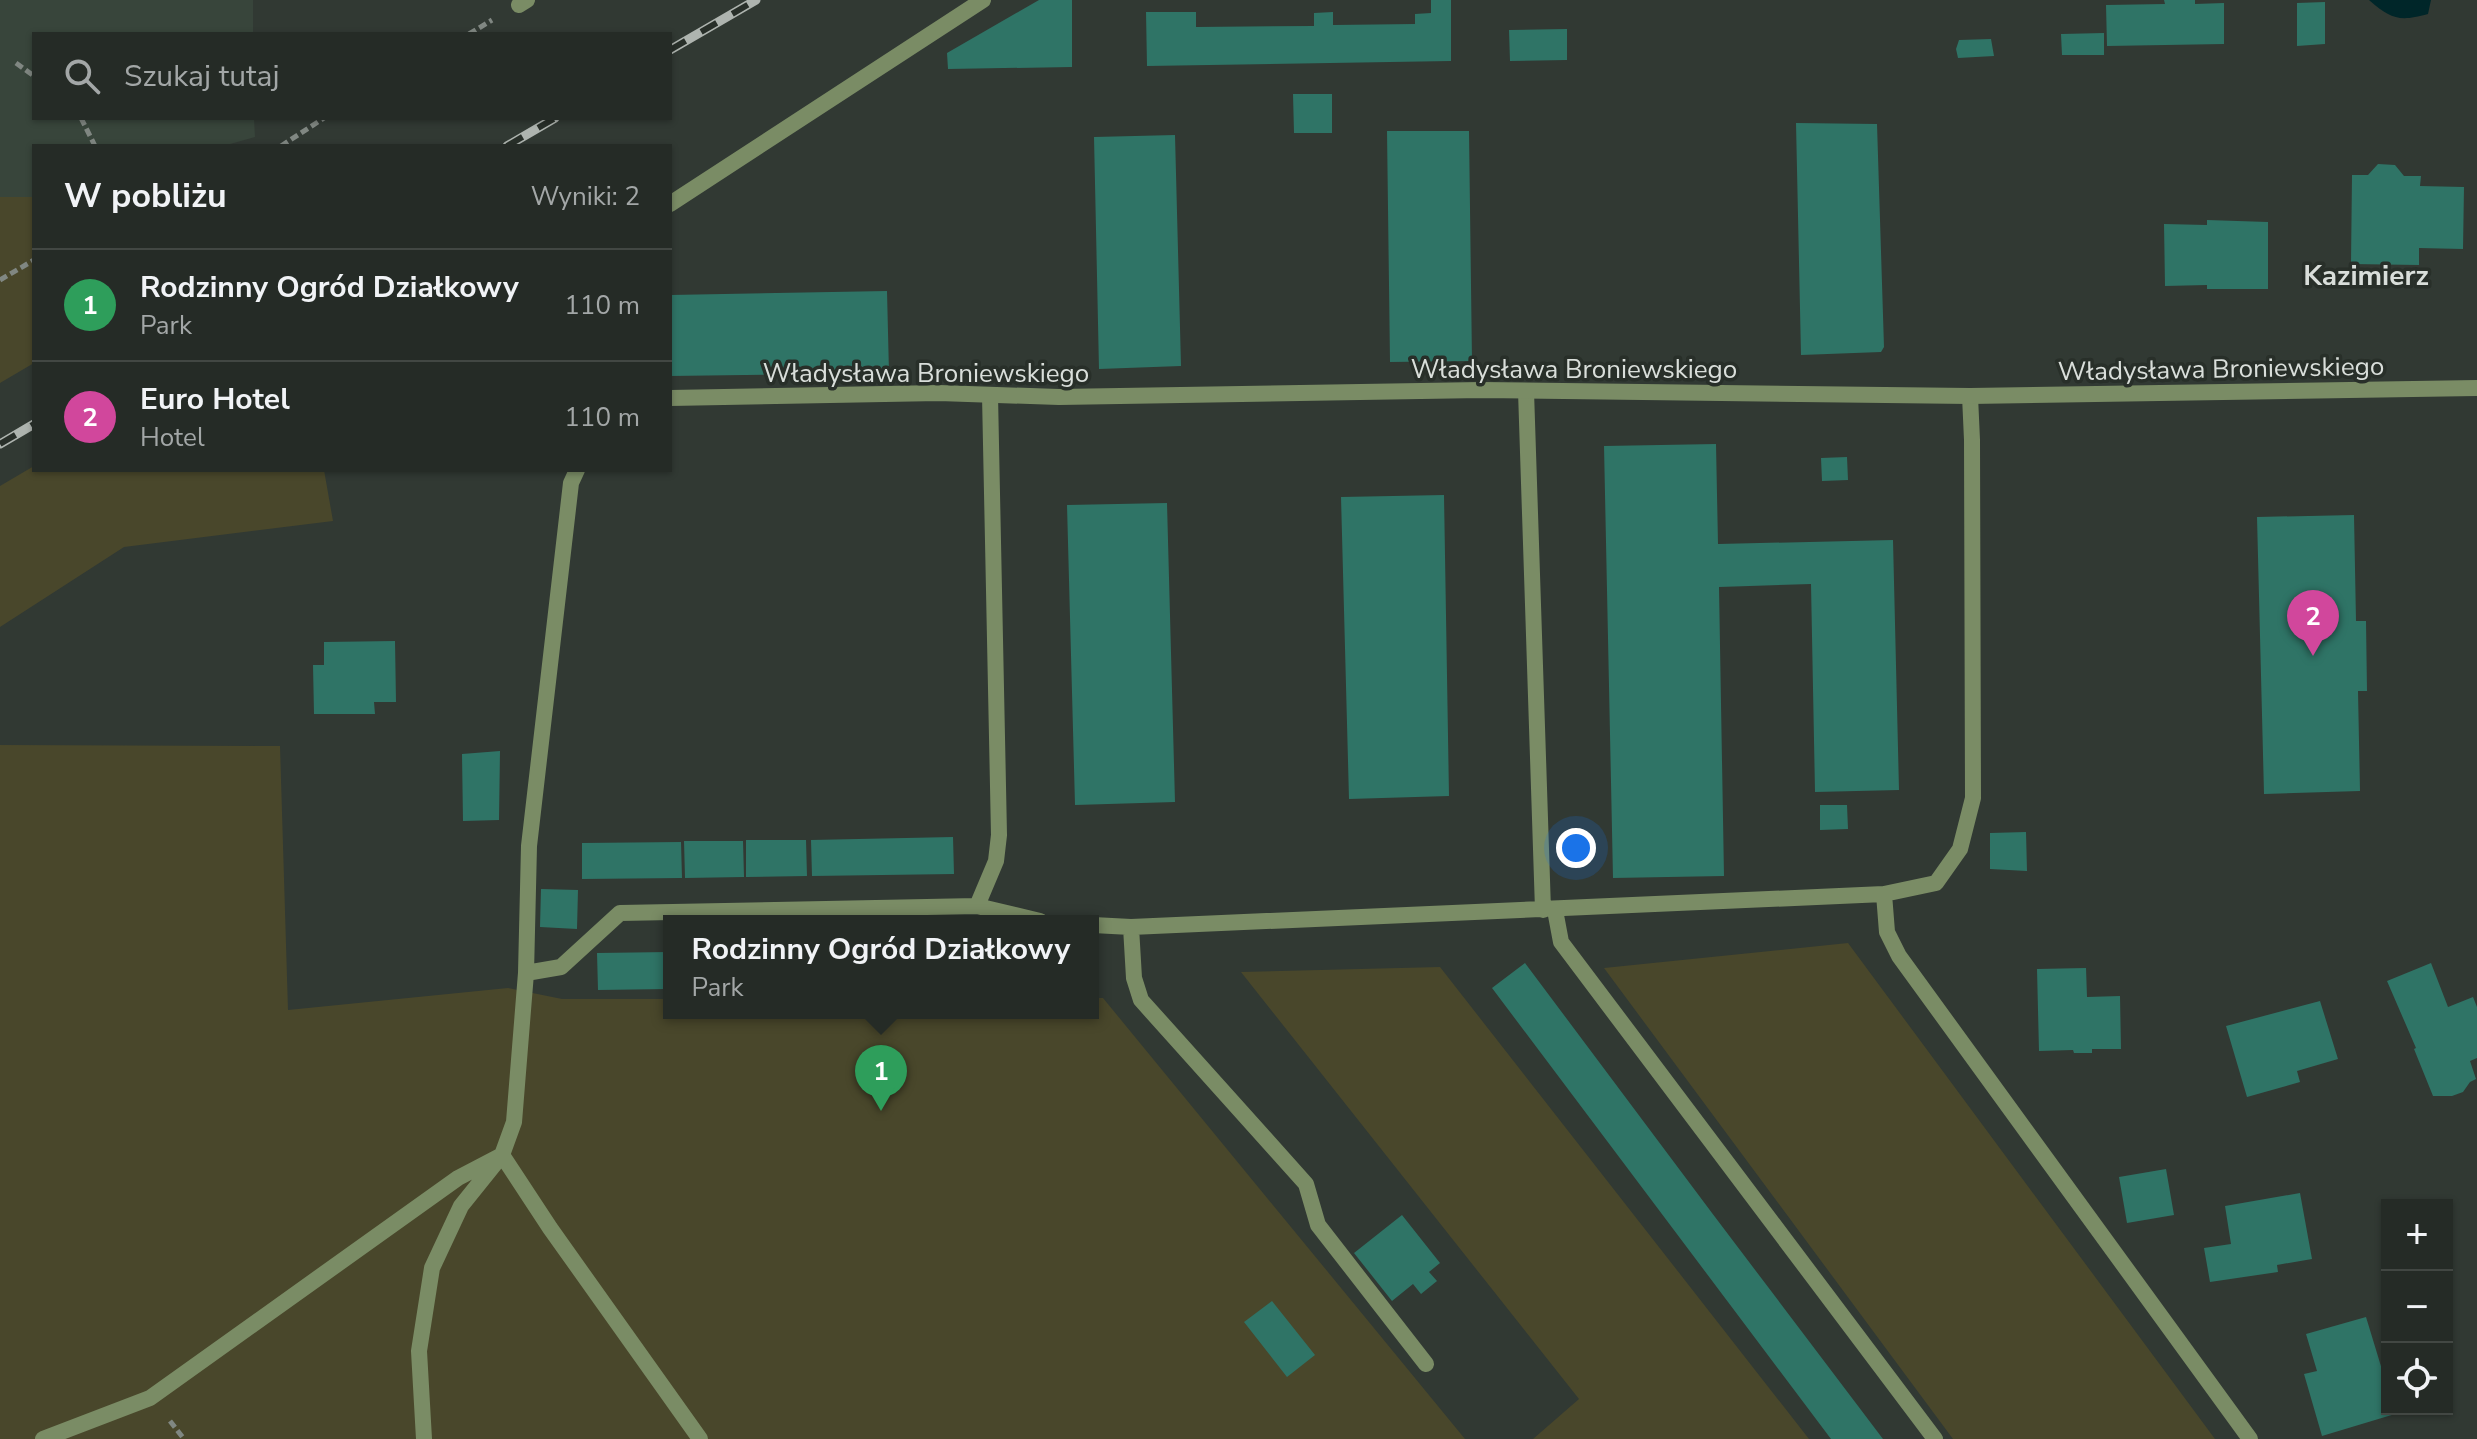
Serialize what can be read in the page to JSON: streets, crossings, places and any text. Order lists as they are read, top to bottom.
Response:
{
  "streets": {
    "street": ["Władysława Broniewskiego"]
  },
  "districts": ["Kazimierz"],
  "page": {
    "search": "Szukaj tutaj",
    "heading": ["W pobliżu", "Wyniki: 2"],
    "list": [
      {
        "mark": "1",
        "name": "Rodzinny Ogród Działkowy",
        "note": "Park",
        "value": "110 m"
      },
      {
        "mark": "2",
        "name": "Euro Hotel",
        "note": "Hotel",
        "value": "110 m"
      }
    ],
    "pins": ["2", "1"],
    "popup": ["Rodzinny Ogród Działkowy", "Park"],
    "map_buttons": ["+", "−"]
  }
}
